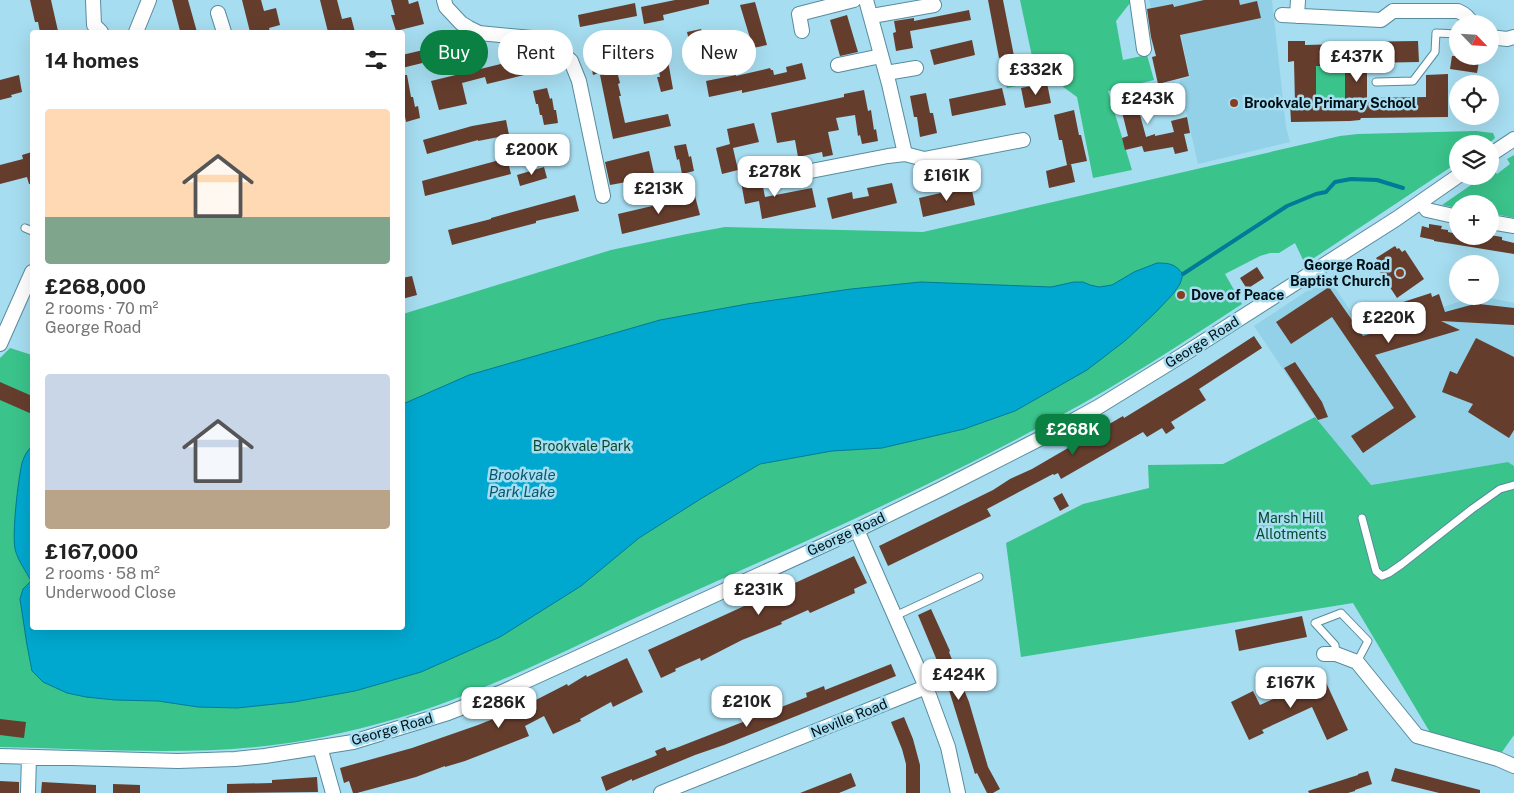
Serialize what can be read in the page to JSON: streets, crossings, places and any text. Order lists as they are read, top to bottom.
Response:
{
  "streets": {
    "street": ["George Road", "Neville Road"]
  },
  "water": ["Brookvale Park Lake"],
  "parks": ["Brookvale Park", "Marsh Hill Allotments"],
  "places": ["Brookvale Primary School", "George Road Baptist Church", "Dove of Peace"],
  "north": "bottom right",
  "page": {
    "map_buttons": ["+", "−"],
    "chip": [
      "Buy",
      "Rent",
      "Filters",
      "New"
    ],
    "heading": "14 homes",
    "price": [
      "£437K",
      "£332K",
      "£243K",
      "£200K",
      "£278K",
      "£161K",
      "£213K",
      "£220K",
      "£268K",
      "£231K",
      "£424K",
      "£167K",
      "£210K",
      "£286K"
    ],
    "list": [
      {
        "name": "£268,000",
        "note": "2 rooms · 70 m² · George Road"
      },
      {
        "name": "£167,000",
        "note": "2 rooms · 58 m² · Underwood Close"
      }
    ]
  }
}
